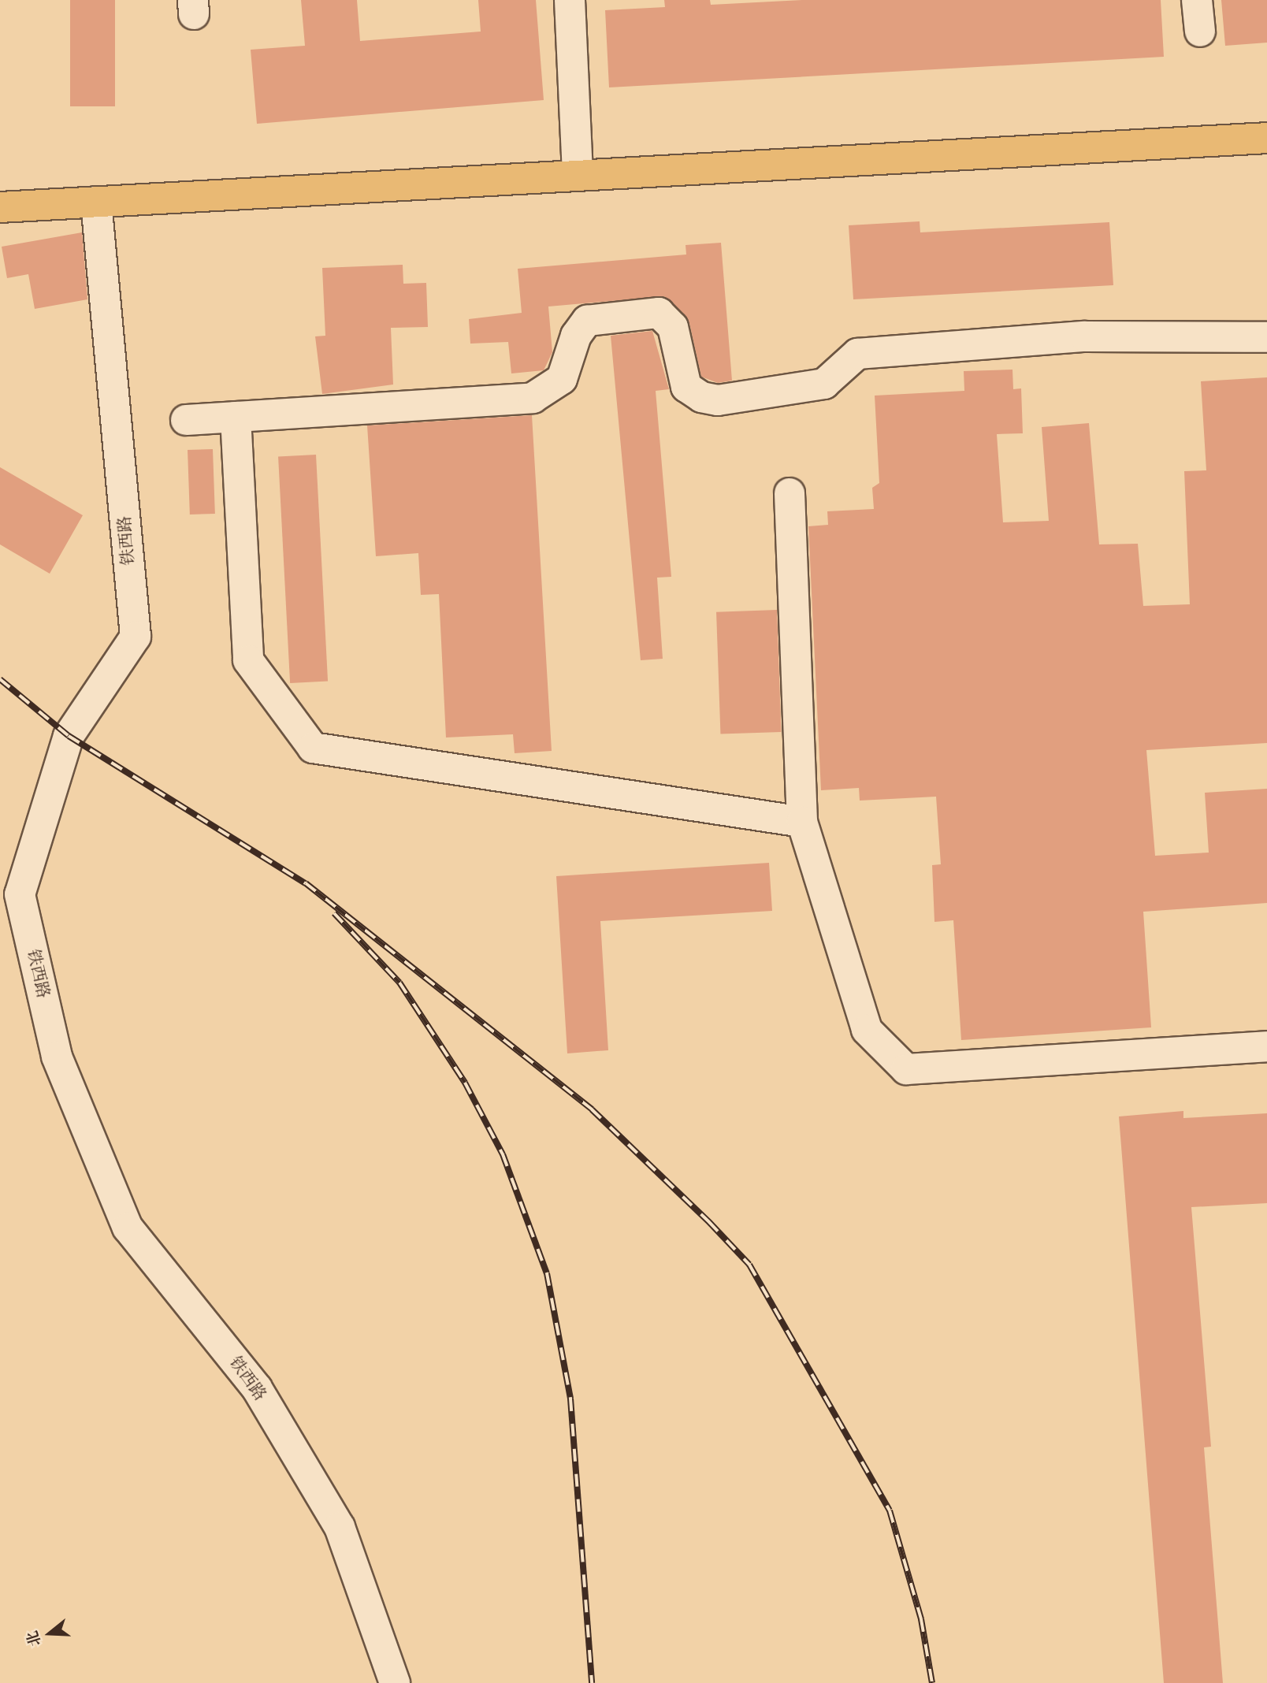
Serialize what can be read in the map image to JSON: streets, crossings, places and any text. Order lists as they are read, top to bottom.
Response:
{
  "streets": {
    "street": ["铁西路"]
  },
  "north": "left"
}
